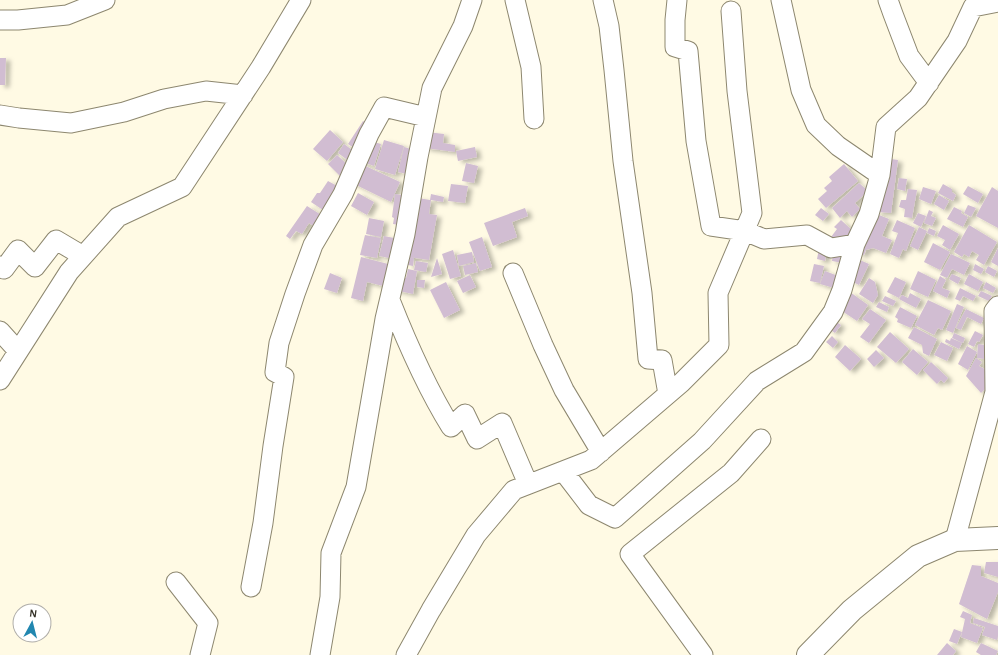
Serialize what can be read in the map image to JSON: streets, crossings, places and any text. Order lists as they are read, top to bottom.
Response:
{
  "north": "top"
}
